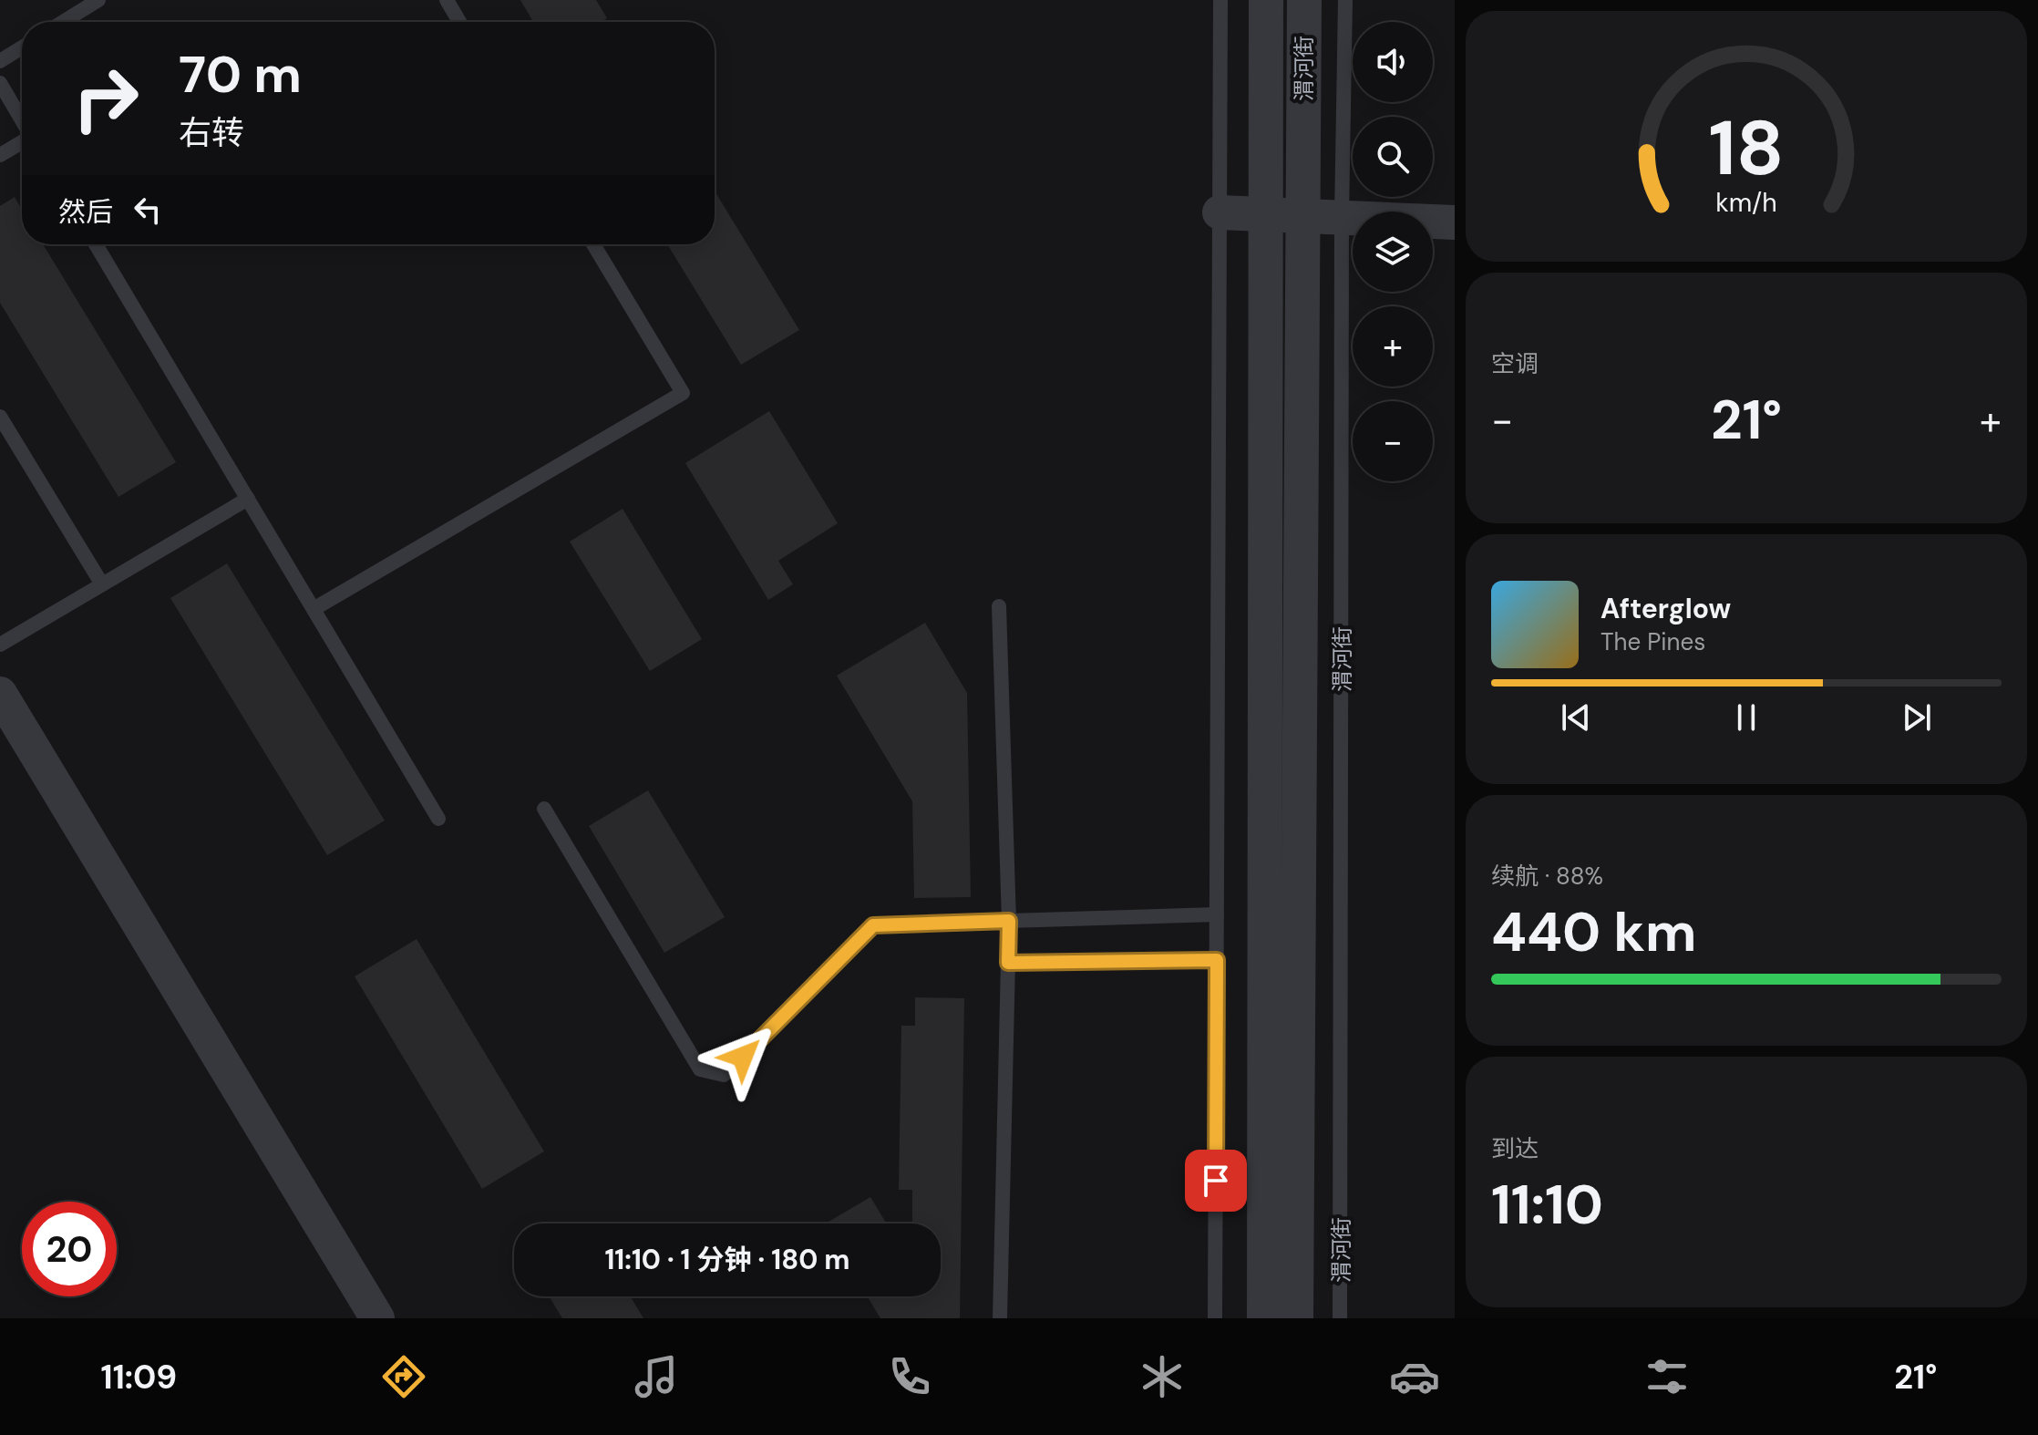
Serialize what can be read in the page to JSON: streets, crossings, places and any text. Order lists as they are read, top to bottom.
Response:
{
  "streets": {
    "street": ["渭河街"]
  },
  "page": {
    "map_buttons": ["+", "−"],
    "turn": ["70 m", "右转"],
    "then": "然后",
    "tile": [
      "空调",
      ["续航 · 88%", "440 km"],
      ["到达", "11:10"]
    ],
    "heat": ["−", "21°", "+"],
    "song": ["Afterglow", "The Pines"],
    "limit": "20",
    "trip": "11:10 · 1 分钟 · 180 m",
    "tabs": ["11:09", "21°"],
    "gauge": ["18", "km/h"]
  }
}
